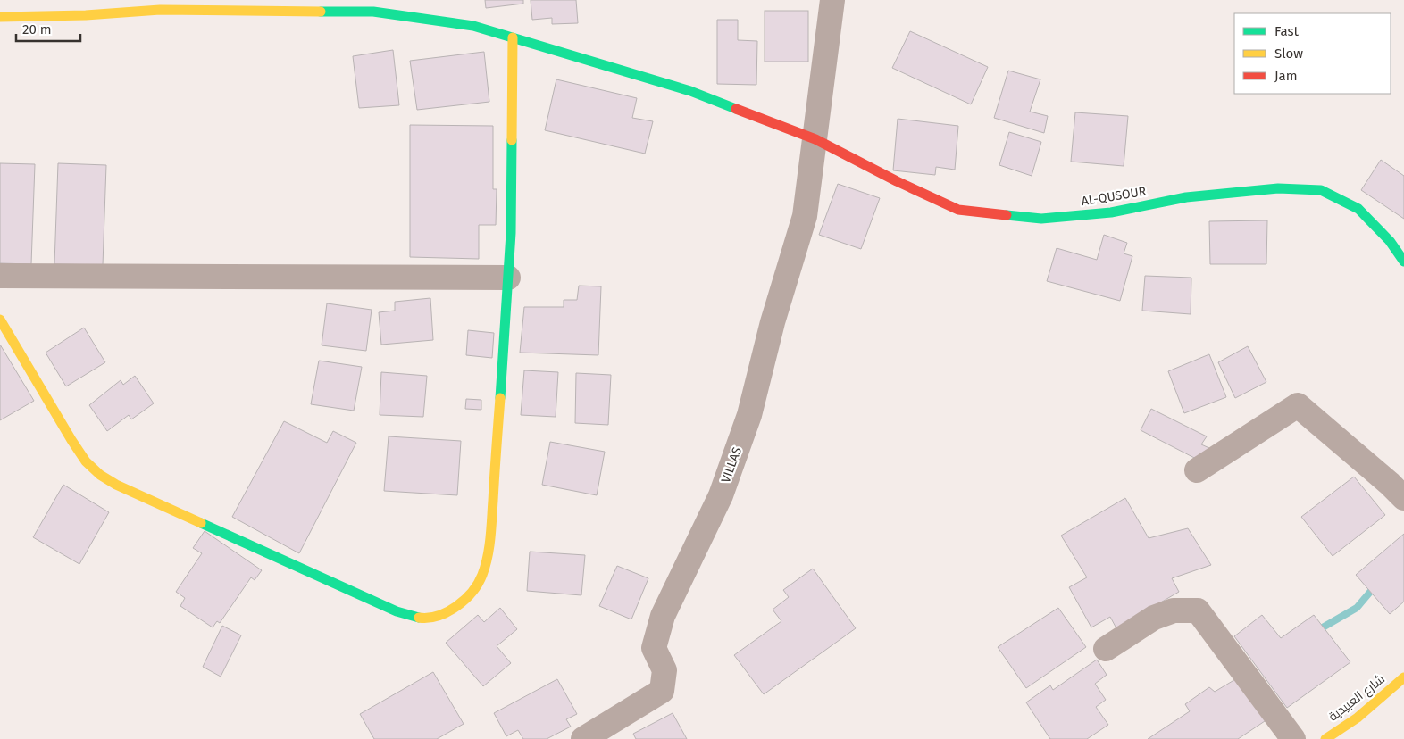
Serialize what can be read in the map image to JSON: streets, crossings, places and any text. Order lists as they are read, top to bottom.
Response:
{
  "streets": {
    "street": ["AL-QUSOUR", "VILLAS", "شارع العبيدية"]
  },
  "crossings": [
    ["AL-QUSOUR", "VILLAS"]
  ],
  "legend": ["Fast", "Slow", "Jam"],
  "scale_bar": "20 m"
}
